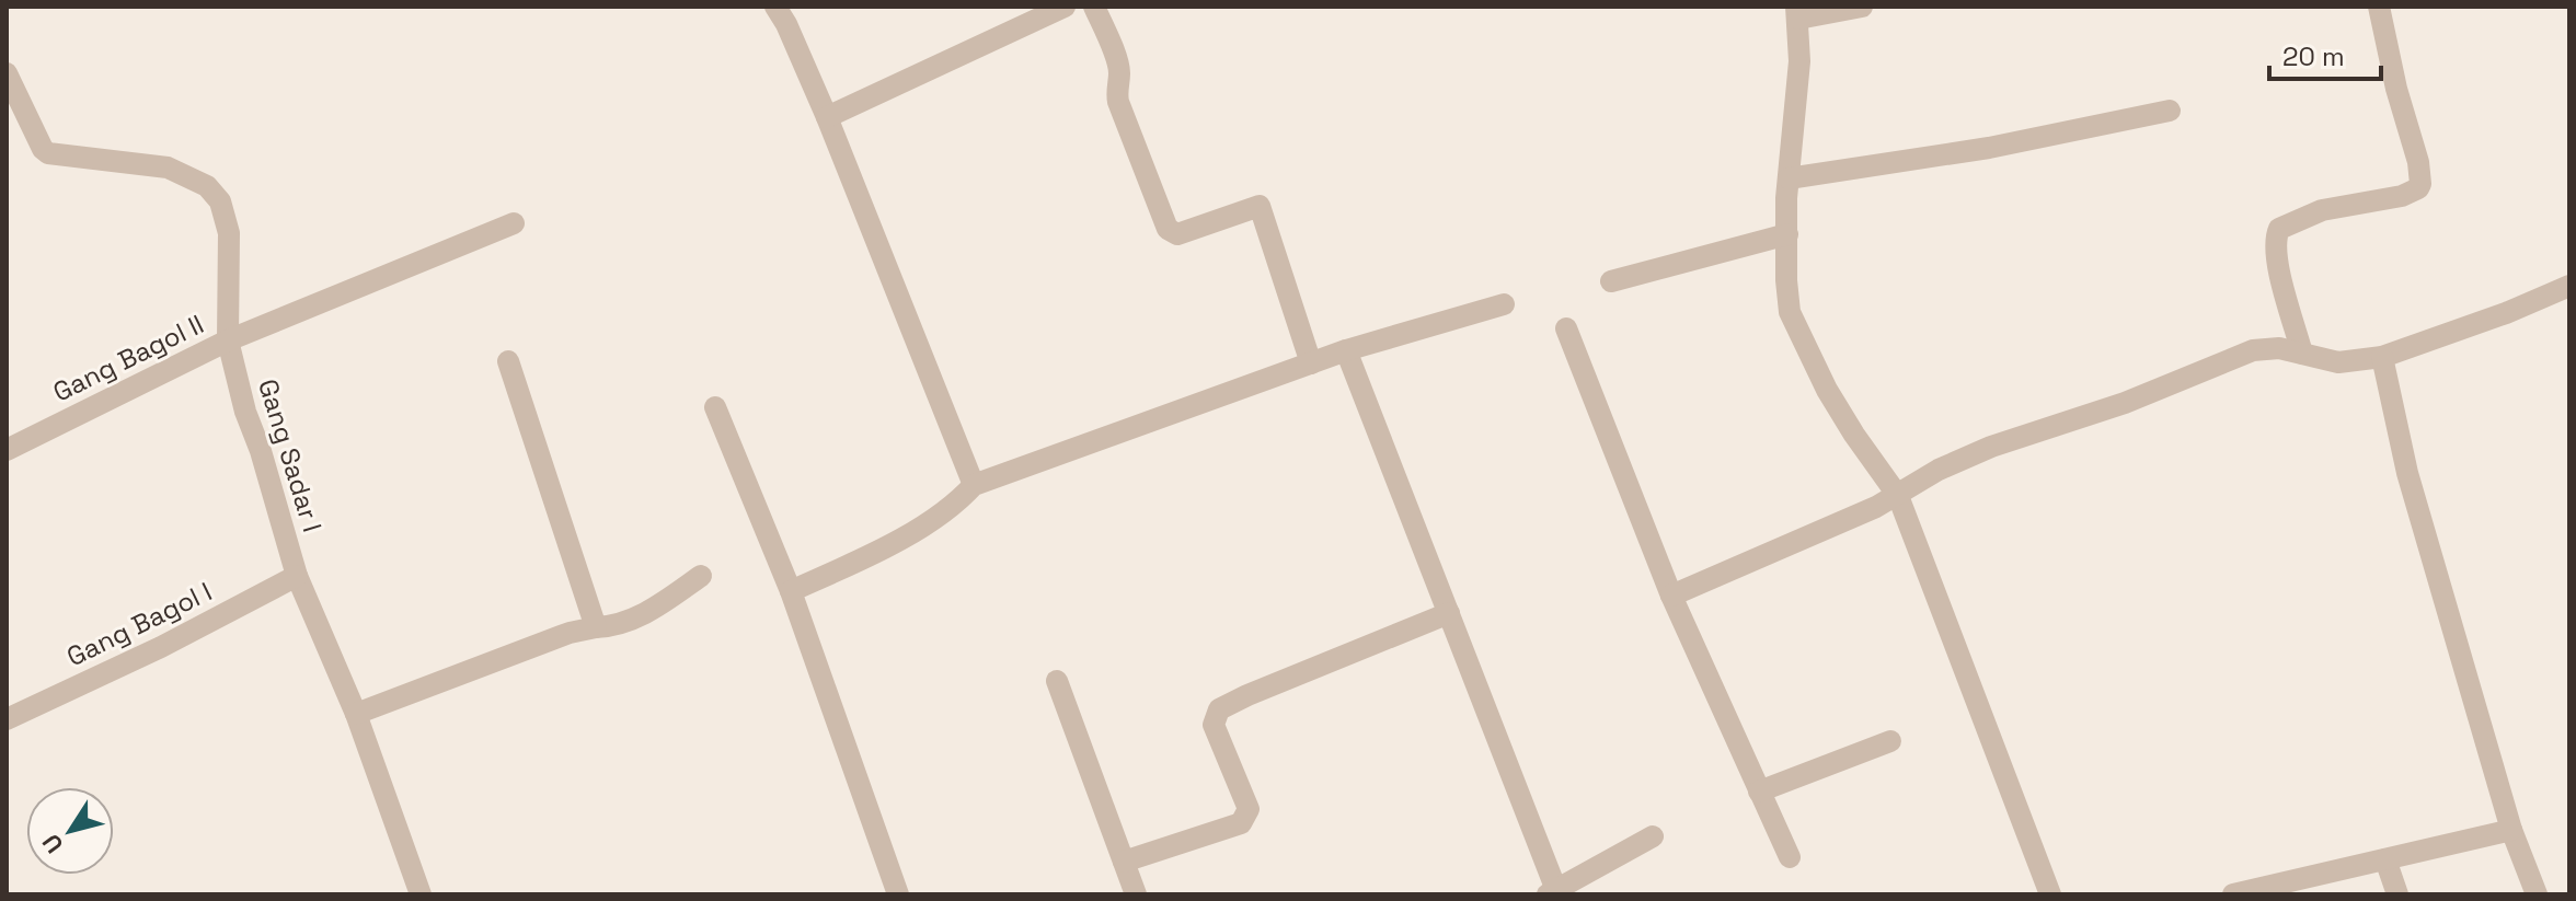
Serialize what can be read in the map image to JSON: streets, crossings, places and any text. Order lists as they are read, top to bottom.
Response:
{
  "streets": {
    "street": ["Gang Bagol II", "Gang Sadar I", "Gang Bagol I"]
  },
  "crossings": [
    ["Gang Bagol II", "Gang Sadar I"],
    ["Gang Sadar I", "Gang Bagol I"]
  ],
  "scale_bar": "20 m",
  "north": "bottom left"
}
